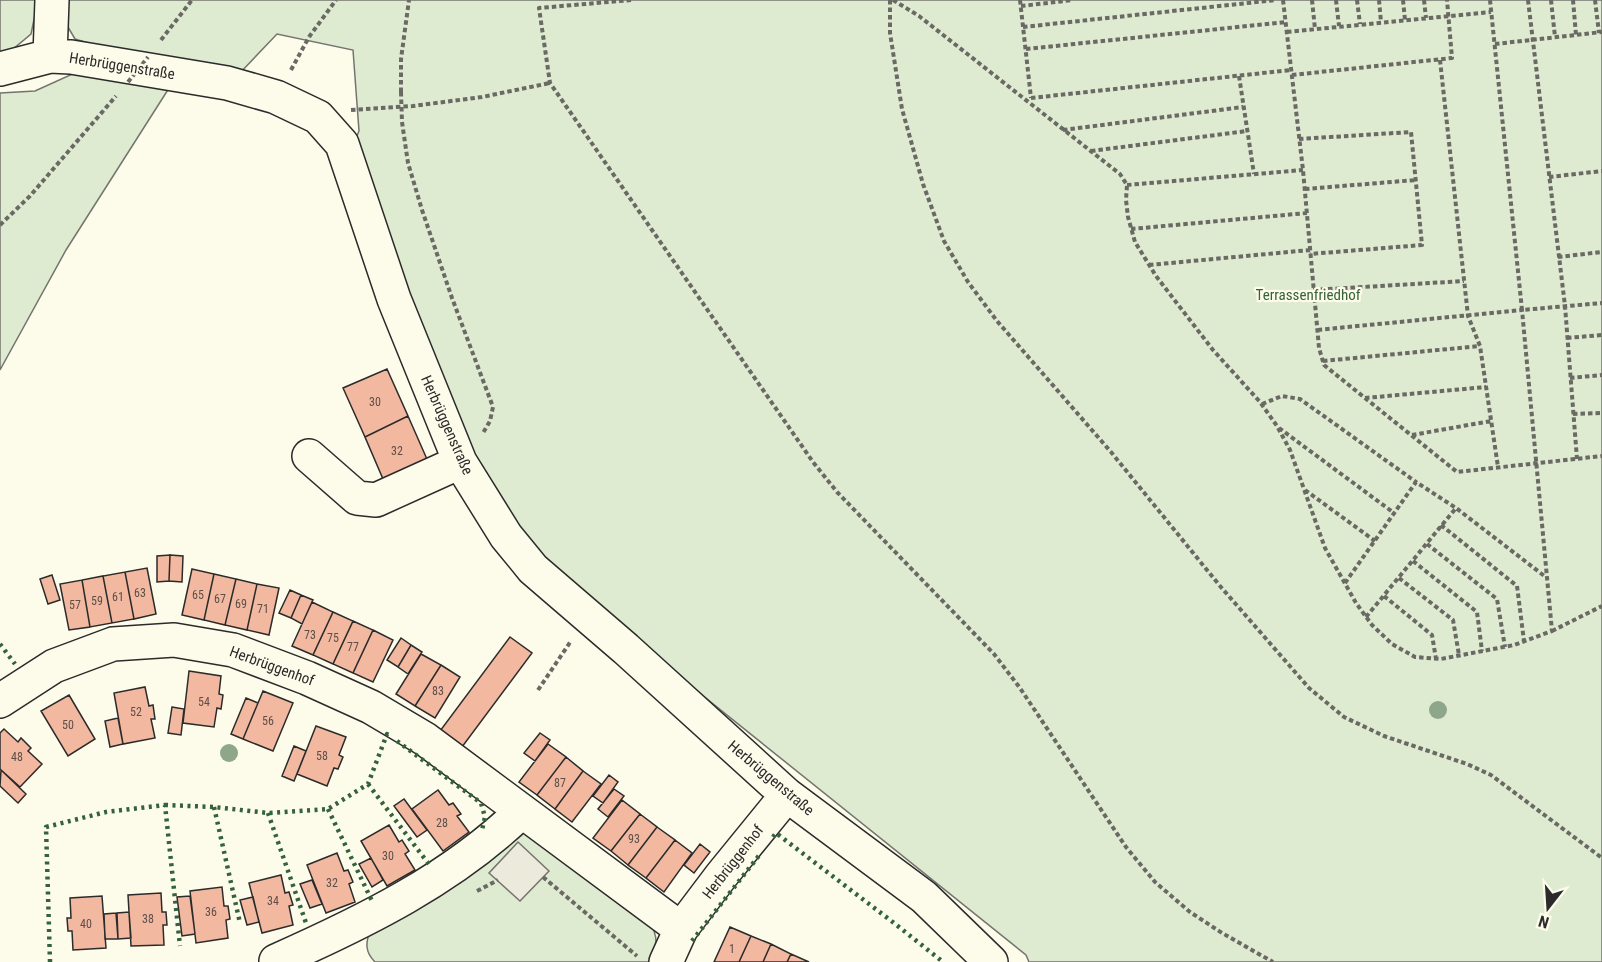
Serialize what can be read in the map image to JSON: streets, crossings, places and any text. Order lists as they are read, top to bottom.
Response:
{
  "streets": {
    "street": ["Herbrüggenstraße", "Herbrüggenhof"]
  },
  "crossings": [
    ["Herbrüggenstraße", "Herbrüggenhof"]
  ],
  "parks": ["Terrassenfriedhof"],
  "house_numbers": [
    "30",
    "32",
    "63",
    "65",
    "61",
    "67",
    "59",
    "69",
    "57",
    "71",
    "73",
    "75",
    "77",
    "83",
    "54",
    "52",
    "56",
    "50",
    "58",
    "48",
    "87",
    "28",
    "93",
    "30",
    "32",
    "34",
    "36",
    "38",
    "40",
    "1"
  ],
  "north": "bottom"
}
